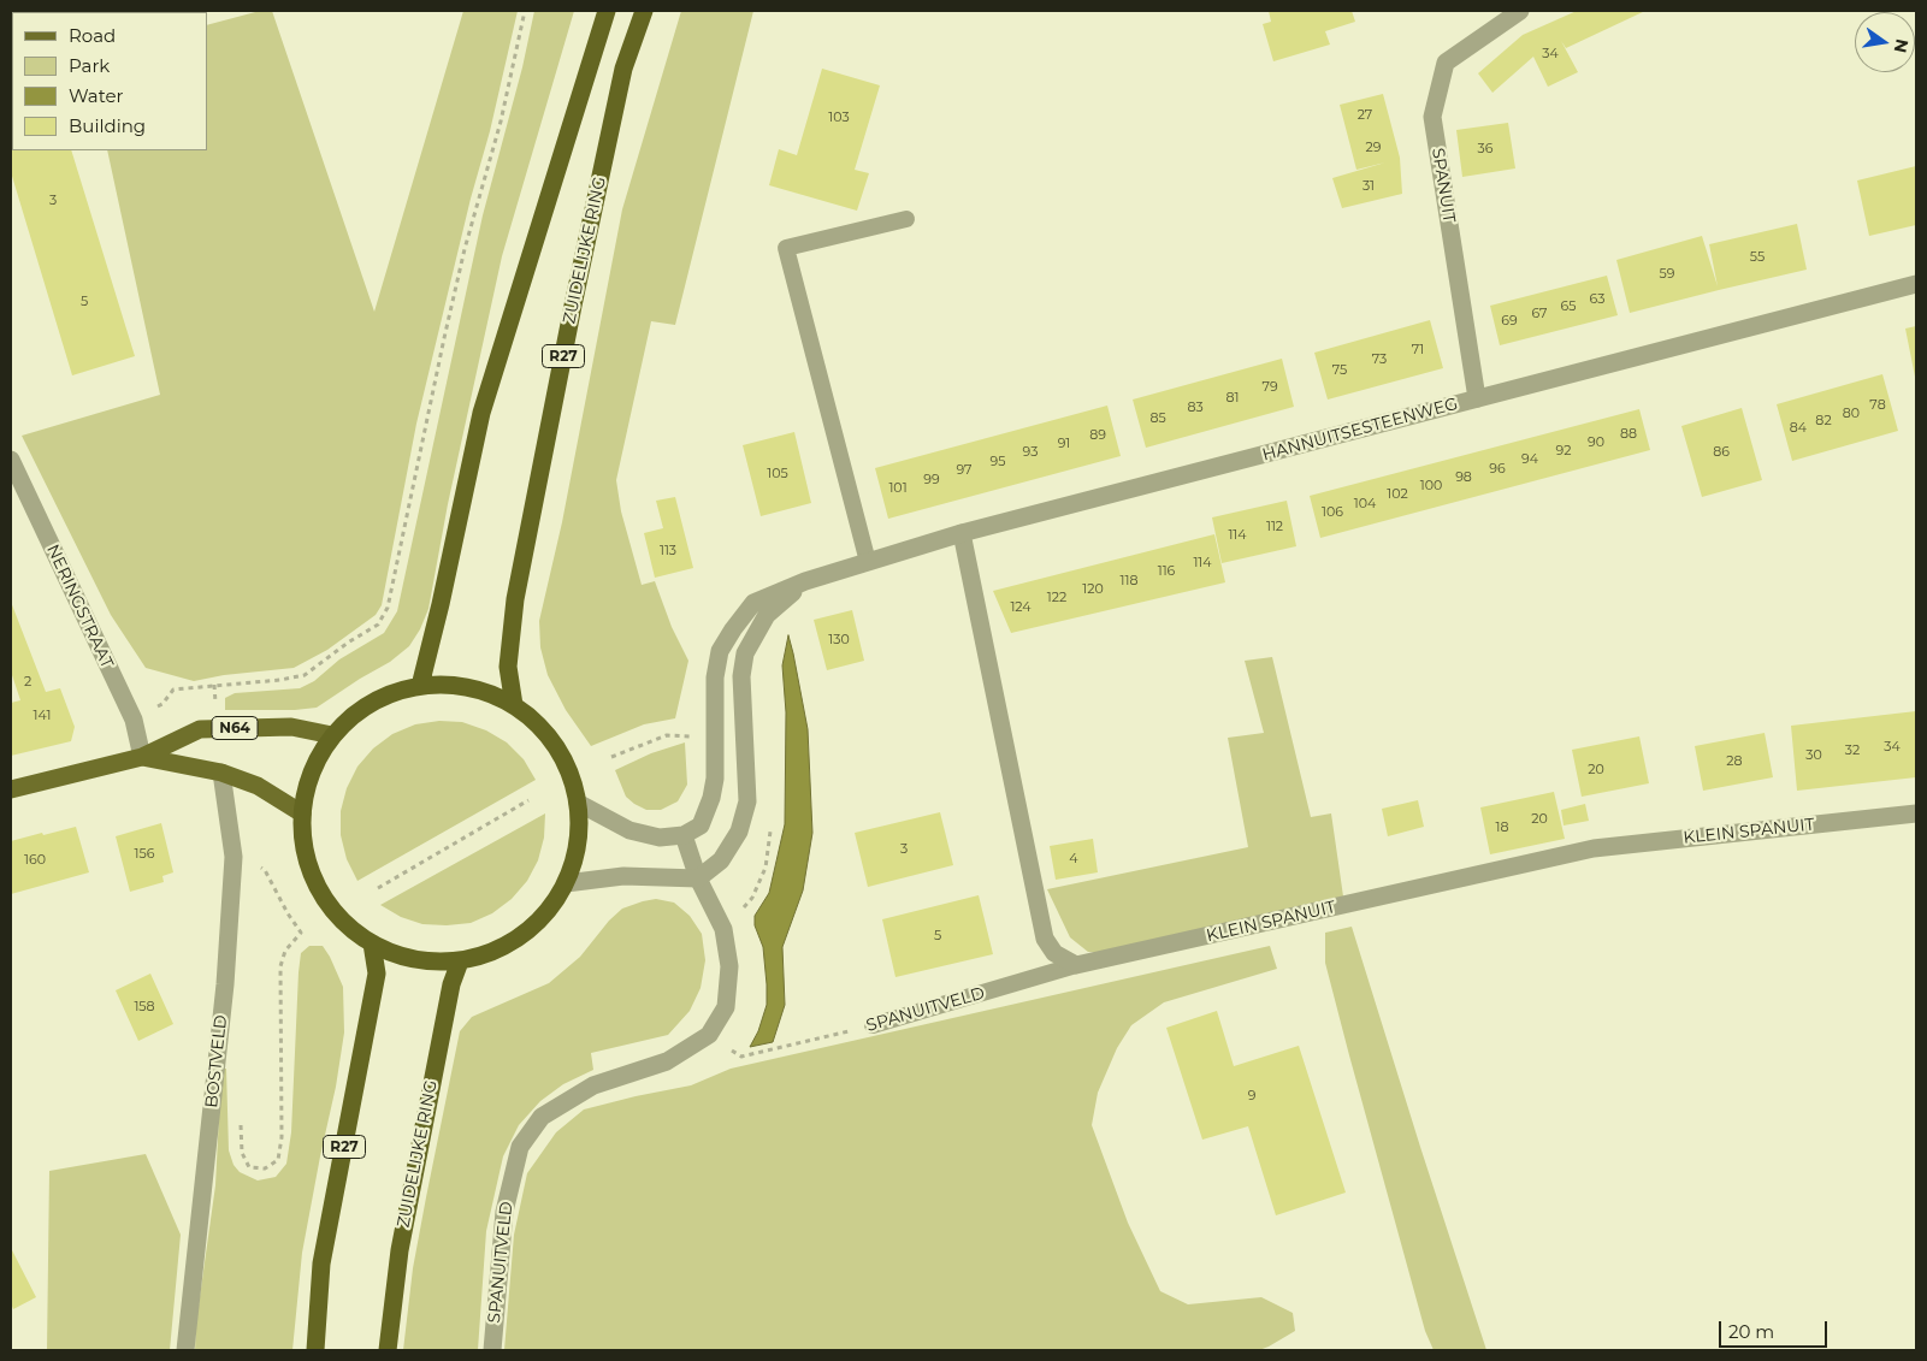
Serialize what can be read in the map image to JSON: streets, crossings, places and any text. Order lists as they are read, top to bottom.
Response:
{
  "streets": {
    "highway": ["ZUIDELIJKE RING", "R27"],
    "main road": ["N64"],
    "street": [
      "SPANUIT",
      "HANNUITSESTEENWEG",
      "NERINGSTRAAT",
      "KLEIN SPANUIT",
      "SPANUITVELD",
      "BOSTVELD"
    ]
  },
  "crossings": [
    ["SPANUIT", "HANNUITSESTEENWEG"],
    ["HANNUITSESTEENWEG", "SPANUITVELD"],
    ["NERINGSTRAAT", "N64"],
    ["N64", "BOSTVELD"],
    ["KLEIN SPANUIT", "SPANUITVELD"]
  ],
  "house_numbers": [
    "34",
    "27",
    "103",
    "29",
    "36",
    "31",
    "3",
    "55",
    "59",
    "63",
    "5",
    "65",
    "67",
    "69",
    "71",
    "73",
    "75",
    "79",
    "81",
    "78",
    "83",
    "80",
    "85",
    "82",
    "84",
    "88",
    "89",
    "90",
    "91",
    "92",
    "93",
    "86",
    "94",
    "95",
    "96",
    "97",
    "105",
    "98",
    "99",
    "100",
    "101",
    "102",
    "104",
    "106",
    "112",
    "114",
    "113",
    "114",
    "116",
    "118",
    "120",
    "122",
    "124",
    "130",
    "2",
    "141",
    "34",
    "32",
    "30",
    "28",
    "20",
    "20",
    "18",
    "3",
    "156",
    "4",
    "160",
    "5",
    "158",
    "9"
  ],
  "legend": [
    "Road",
    "Park",
    "Water",
    "Building"
  ],
  "scale_bar": "20 m",
  "north": "right"
}
